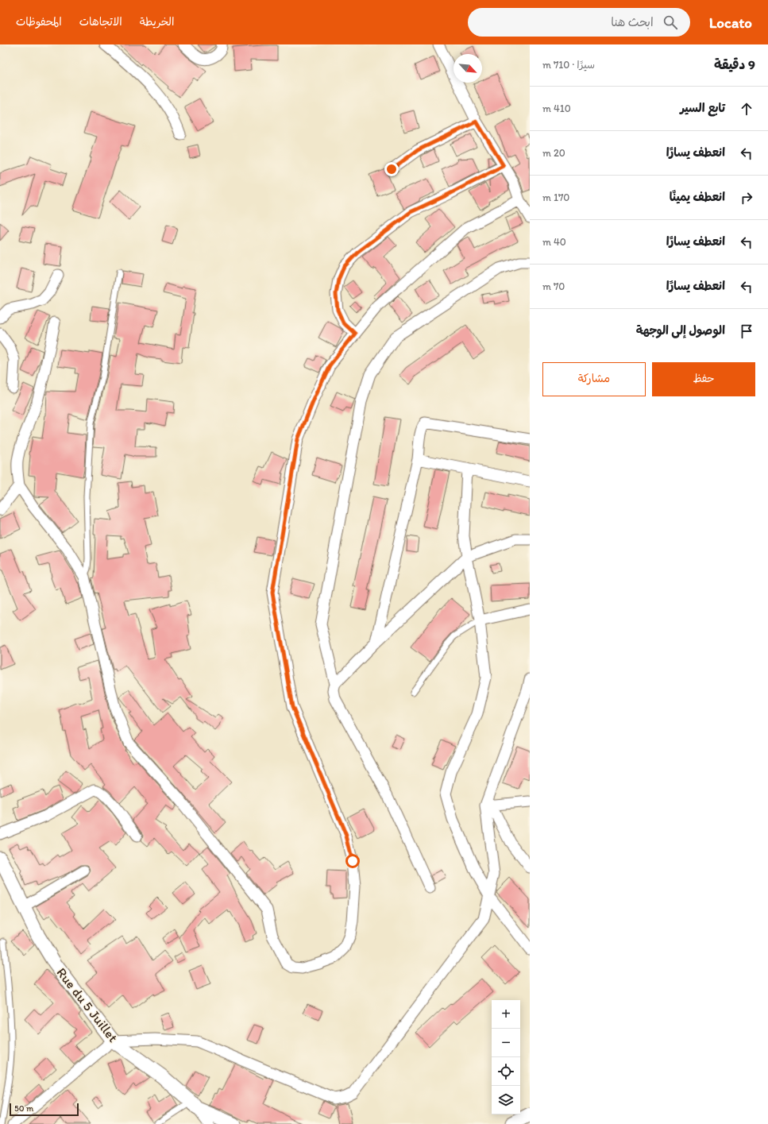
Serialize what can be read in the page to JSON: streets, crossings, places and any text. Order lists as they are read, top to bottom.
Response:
{
  "streets": {
    "street": ["Rue du 5 Juillet"]
  },
  "scale_bar": "50 m",
  "north": "bottom right",
  "page": {
    "header": "Locato",
    "search": "ابحث هنا",
    "nav": ["الخريطة", "الاتجاهات", "المحفوظات"],
    "heading": ["9 دقيقة", "سيرًا · 710 m"],
    "list": [
      ["تابع السير", "410 m"],
      ["انعطف يسارًا", "20 m"],
      ["انعطف يمينًا", "170 m"],
      ["انعطف يسارًا", "40 m"],
      ["انعطف يسارًا", "70 m"],
      "الوصول إلى الوجهة"
    ],
    "buttons": ["حفظ", "مشاركة"],
    "map_buttons": ["+", "−"],
    "scale": "50 m"
  }
}
